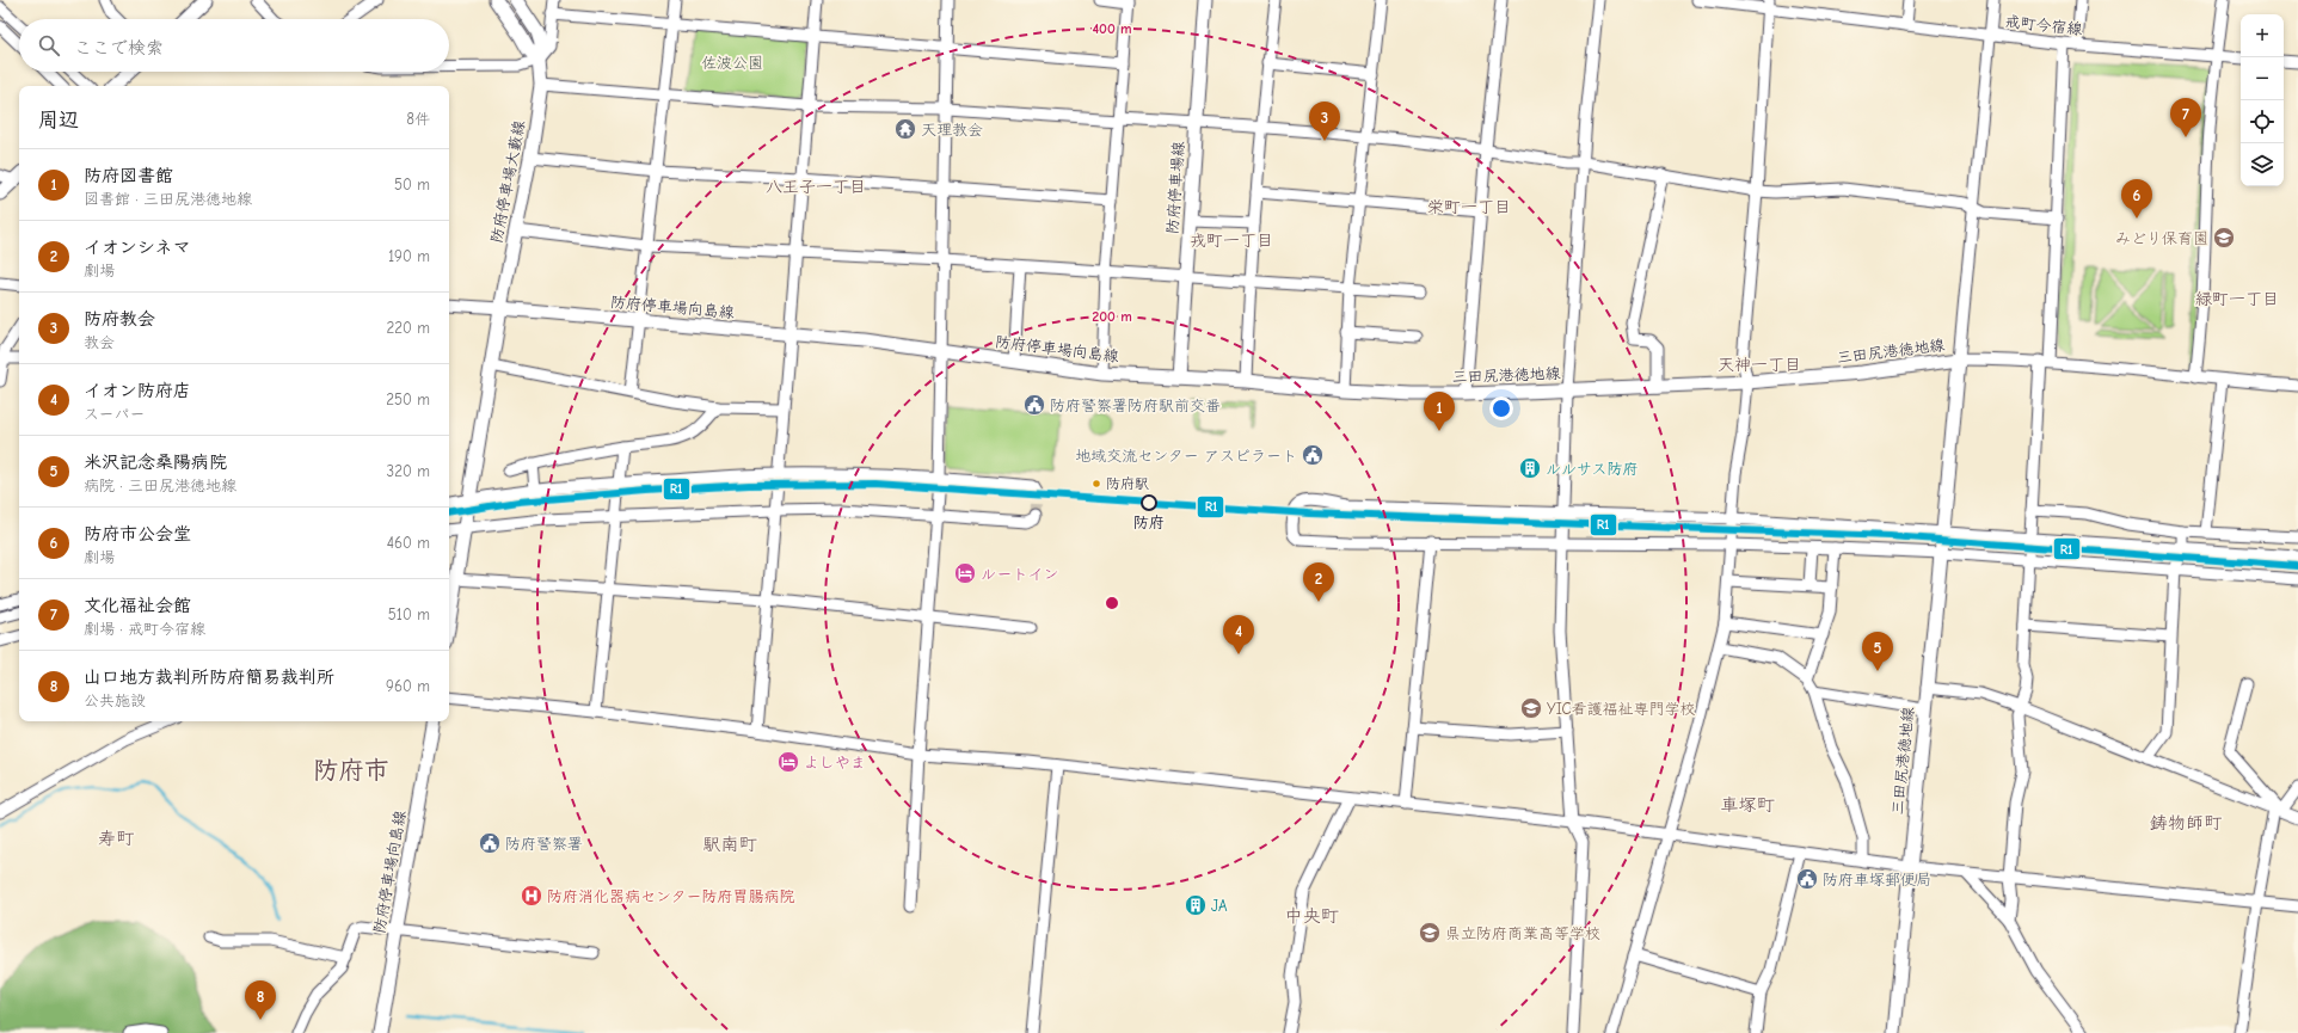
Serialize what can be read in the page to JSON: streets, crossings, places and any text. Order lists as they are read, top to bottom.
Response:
{
  "streets": {
    "main road": [
      "防府停車場大藪線",
      "防府停車場線",
      "防府停車場向島線",
      "三田尻港徳地線"
    ],
    "street": ["戒町今宿線"]
  },
  "crossings": [
    ["防府停車場大藪線", "防府停車場向島線"],
    ["防府停車場線", "防府停車場向島線"],
    ["防府停車場線", "三田尻港徳地線"],
    ["防府停車場向島線", "三田尻港徳地線"]
  ],
  "districts": [
    "八王子一丁目",
    "栄町一丁目",
    "戎町一丁目",
    "緑町一丁目",
    "天神一丁目",
    "防府市",
    "車塚町",
    "鋳物師町",
    "寿町",
    "駅南町",
    "中央町"
  ],
  "parks": ["佐波公園"],
  "places": {
    "temple": ["天理教会"],
    "school or university": ["みどり保育園", "YIC看護福祉専門学校", "県立防府商業高等学校"],
    "public building": [
      "防府警察署防府駅前交番",
      "地域交流センター アスピラート",
      "防府警察署",
      "防府車塚郵便局"
    ],
    "building": ["ルルサス防府", "JA"],
    "other": ["防府駅", "防府"],
    "hotel": ["ルートイン", "よしやま"],
    "hospital": ["防府消化器病センター防府胃腸病院"]
  },
  "lines": ["transit line R1"],
  "page": {
    "map_buttons": ["+", "−"],
    "search": "ここで検索",
    "heading": ["周辺", "8件"],
    "pins": [
      "7",
      "3",
      "6",
      "1",
      "2",
      "4",
      "5",
      "8"
    ],
    "list": [
      {
        "mark": "1",
        "name": "防府図書館",
        "note": "図書館 · 三田尻港徳地線",
        "value": "50 m"
      },
      {
        "mark": "2",
        "name": "イオンシネマ",
        "note": "劇場",
        "value": "190 m"
      },
      {
        "mark": "3",
        "name": "防府教会",
        "note": "教会",
        "value": "220 m"
      },
      {
        "mark": "4",
        "name": "イオン防府店",
        "note": "スーパー",
        "value": "250 m"
      },
      {
        "mark": "5",
        "name": "米沢記念桑陽病院",
        "note": "病院 · 三田尻港徳地線",
        "value": "320 m"
      },
      {
        "mark": "6",
        "name": "防府市公会堂",
        "note": "劇場",
        "value": "460 m"
      },
      {
        "mark": "7",
        "name": "文化福祉会館",
        "note": "劇場 · 戒町今宿線",
        "value": "510 m"
      },
      {
        "mark": "8",
        "name": "山口地方裁判所防府簡易裁判所",
        "note": "公共施設",
        "value": "960 m"
      }
    ]
  },
  "rings": ["400 m", "200 m"]
}
